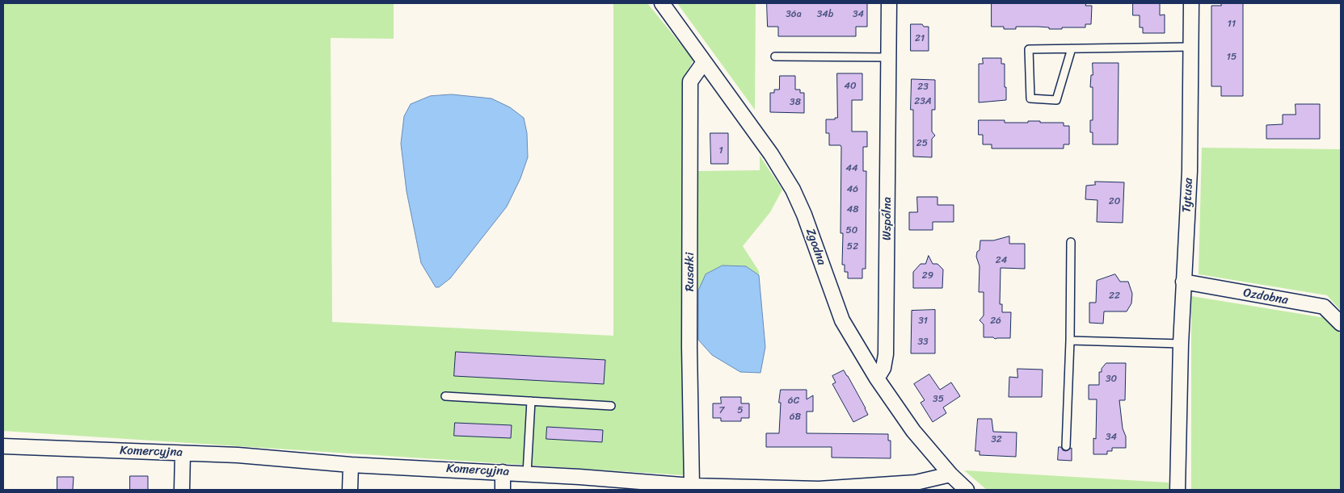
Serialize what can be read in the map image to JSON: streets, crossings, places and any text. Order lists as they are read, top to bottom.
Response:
{
  "streets": {
    "street": [
      "Tytusa",
      "Wspólna",
      "Zgodna",
      "Rusałki",
      "Ozdobna",
      "Komercyjna"
    ]
  },
  "crossings": [
    ["Tytusa", "Ozdobna"],
    ["Wspólna", "Zgodna"],
    ["Zgodna", "Rusałki"],
    ["Zgodna", "Komercyjna"],
    ["Rusałki", "Komercyjna"]
  ],
  "house_numbers": [
    "36a",
    "34b",
    "34",
    "11",
    "21",
    "15",
    "40",
    "23",
    "23A",
    "38",
    "25",
    "1",
    "44",
    "46",
    "20",
    "48",
    "50",
    "52",
    "24",
    "29",
    "22",
    "31",
    "26",
    "33",
    "30",
    "35",
    "6C",
    "7",
    "5",
    "6B",
    "34",
    "32"
  ]
}
